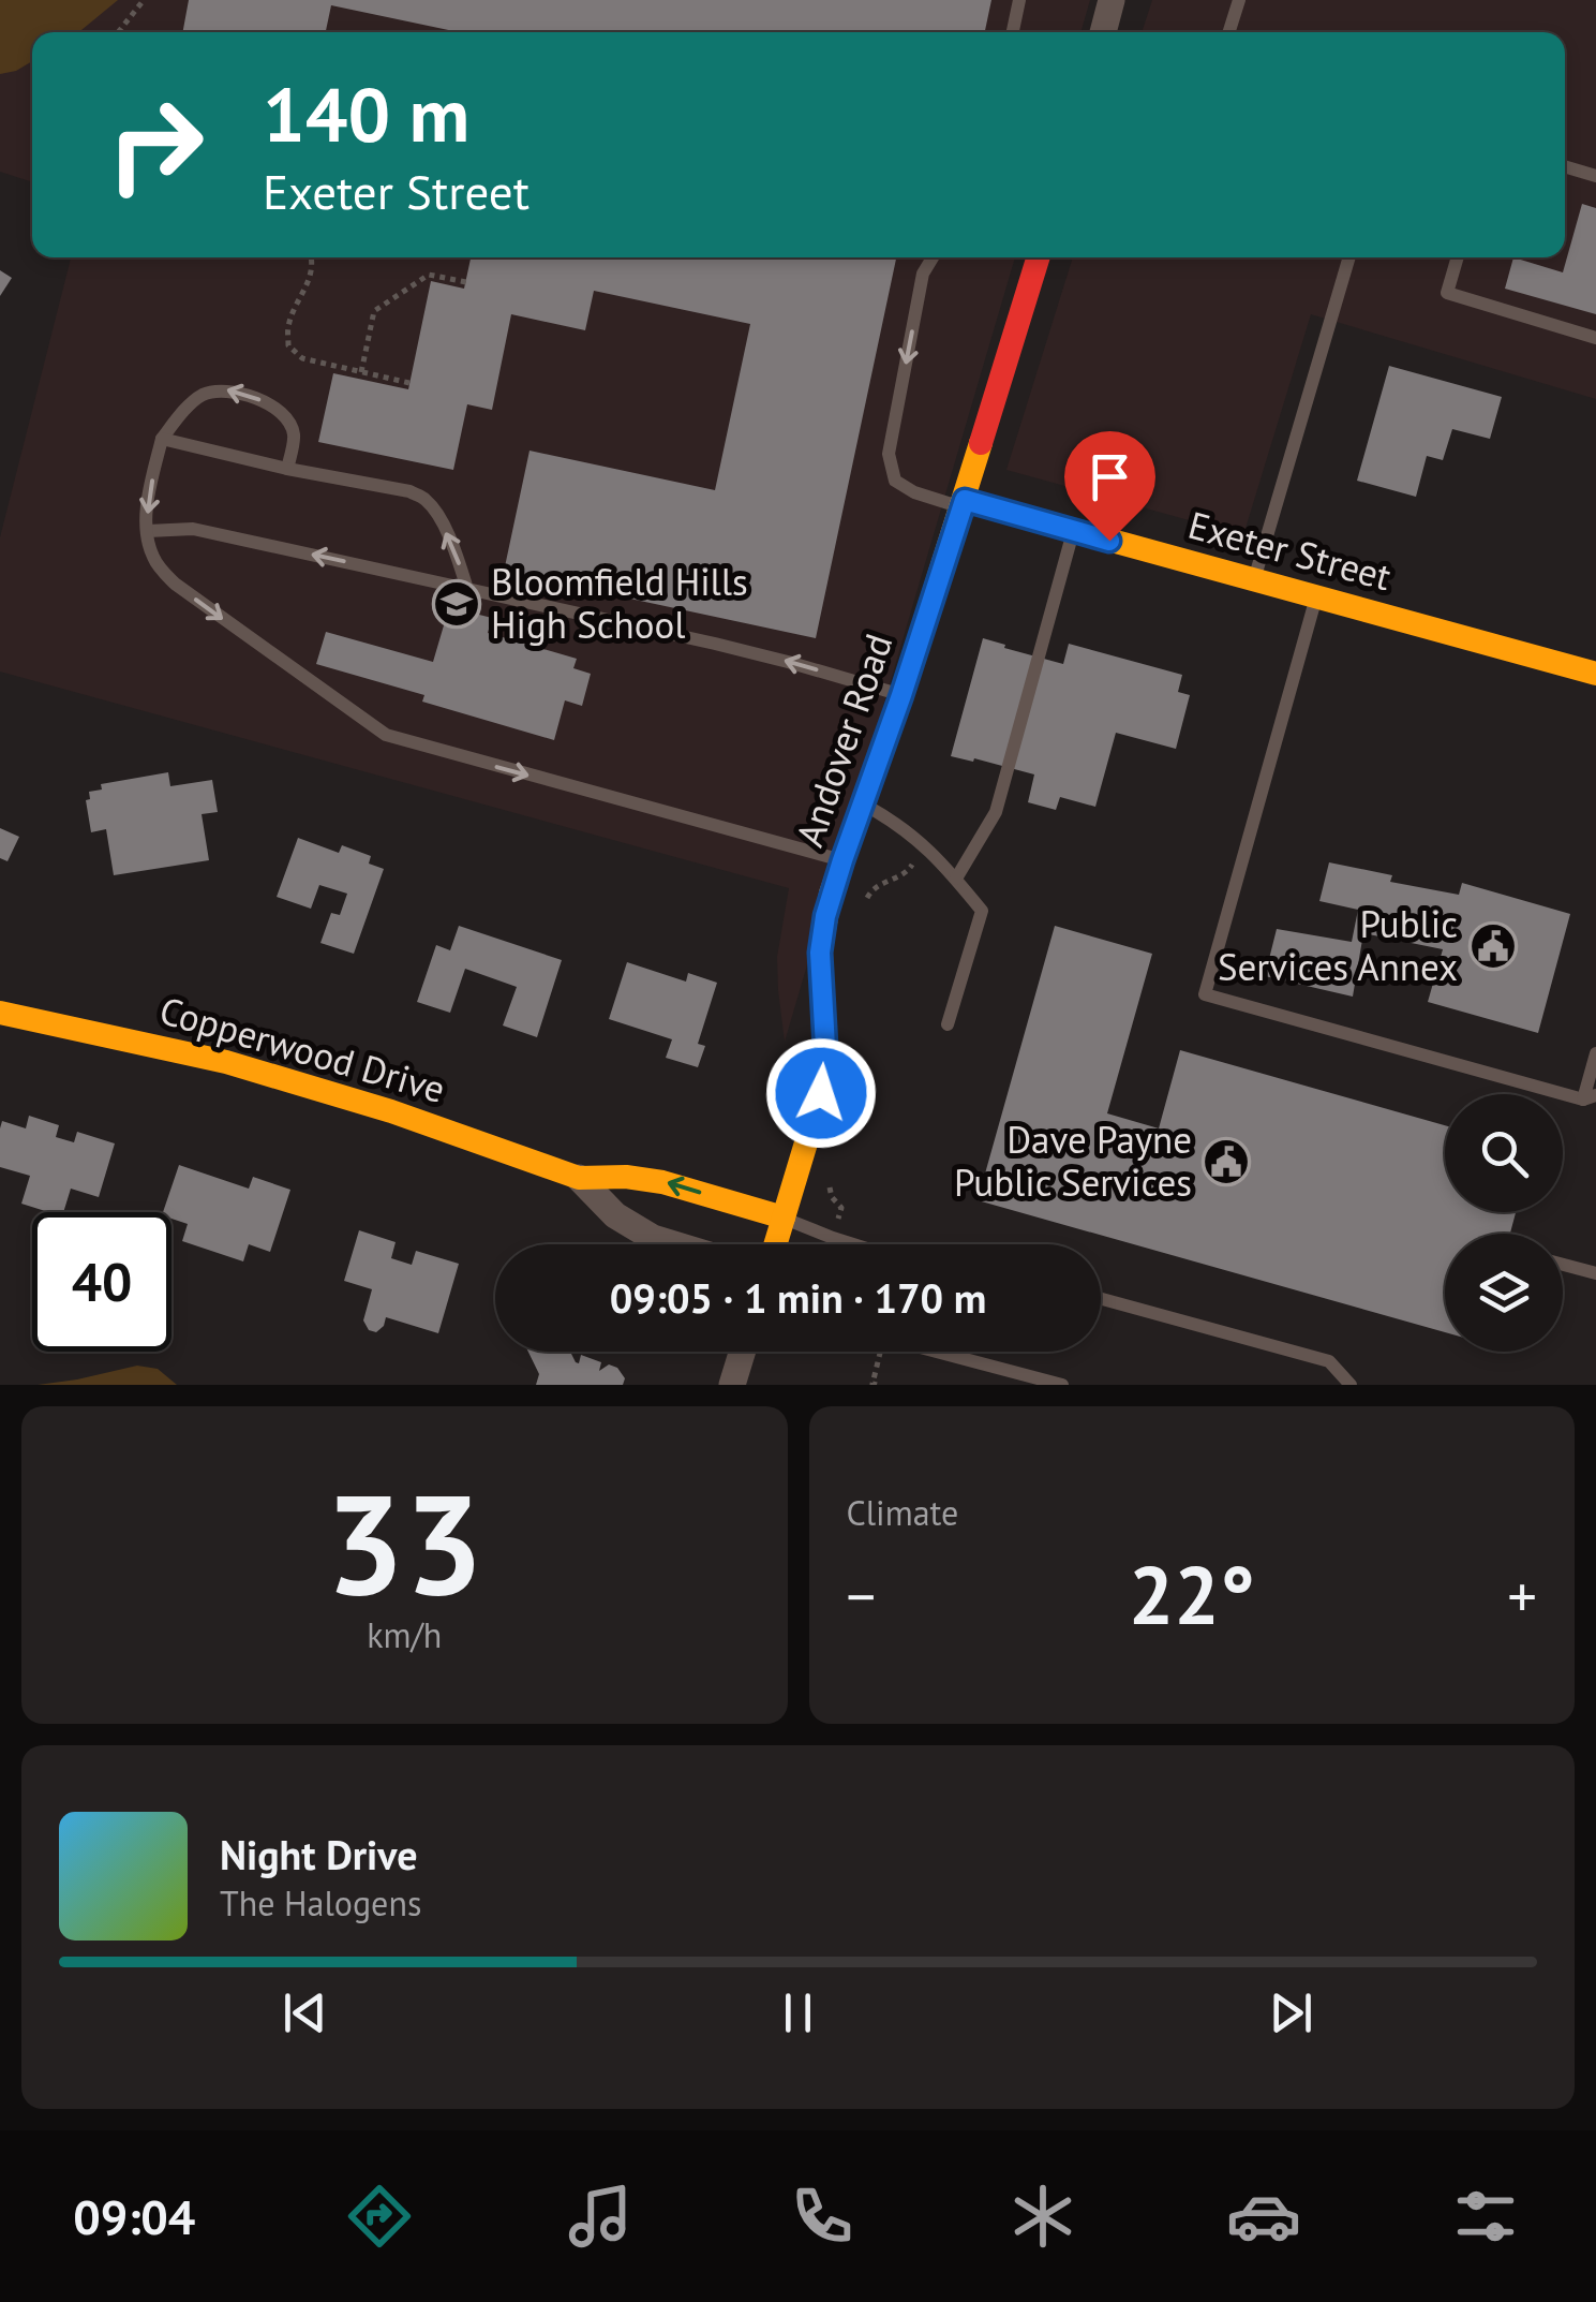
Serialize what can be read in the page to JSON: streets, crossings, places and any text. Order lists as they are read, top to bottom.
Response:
{
  "streets": {
    "street": ["Exeter Street", "Andover Road", "Copperwood Drive"]
  },
  "crossings": [
    ["Exeter Street", "Andover Road"],
    ["Andover Road", "Copperwood Drive"]
  ],
  "places": {
    "school or university": ["Bloomfield Hills High School"],
    "public building": ["Public Services Annex", "Dave Payne Public Services"]
  },
  "page": {
    "turn": ["140 m", "Exeter Street"],
    "limit": "40",
    "trip": "09:05 · 1 min · 170 m",
    "tile": [
      ["33", "km/h"],
      "Climate"
    ],
    "heat": ["−", "22°", "+"],
    "song": ["Night Drive", "The Halogens"],
    "tabs": "09:04"
  }
}
